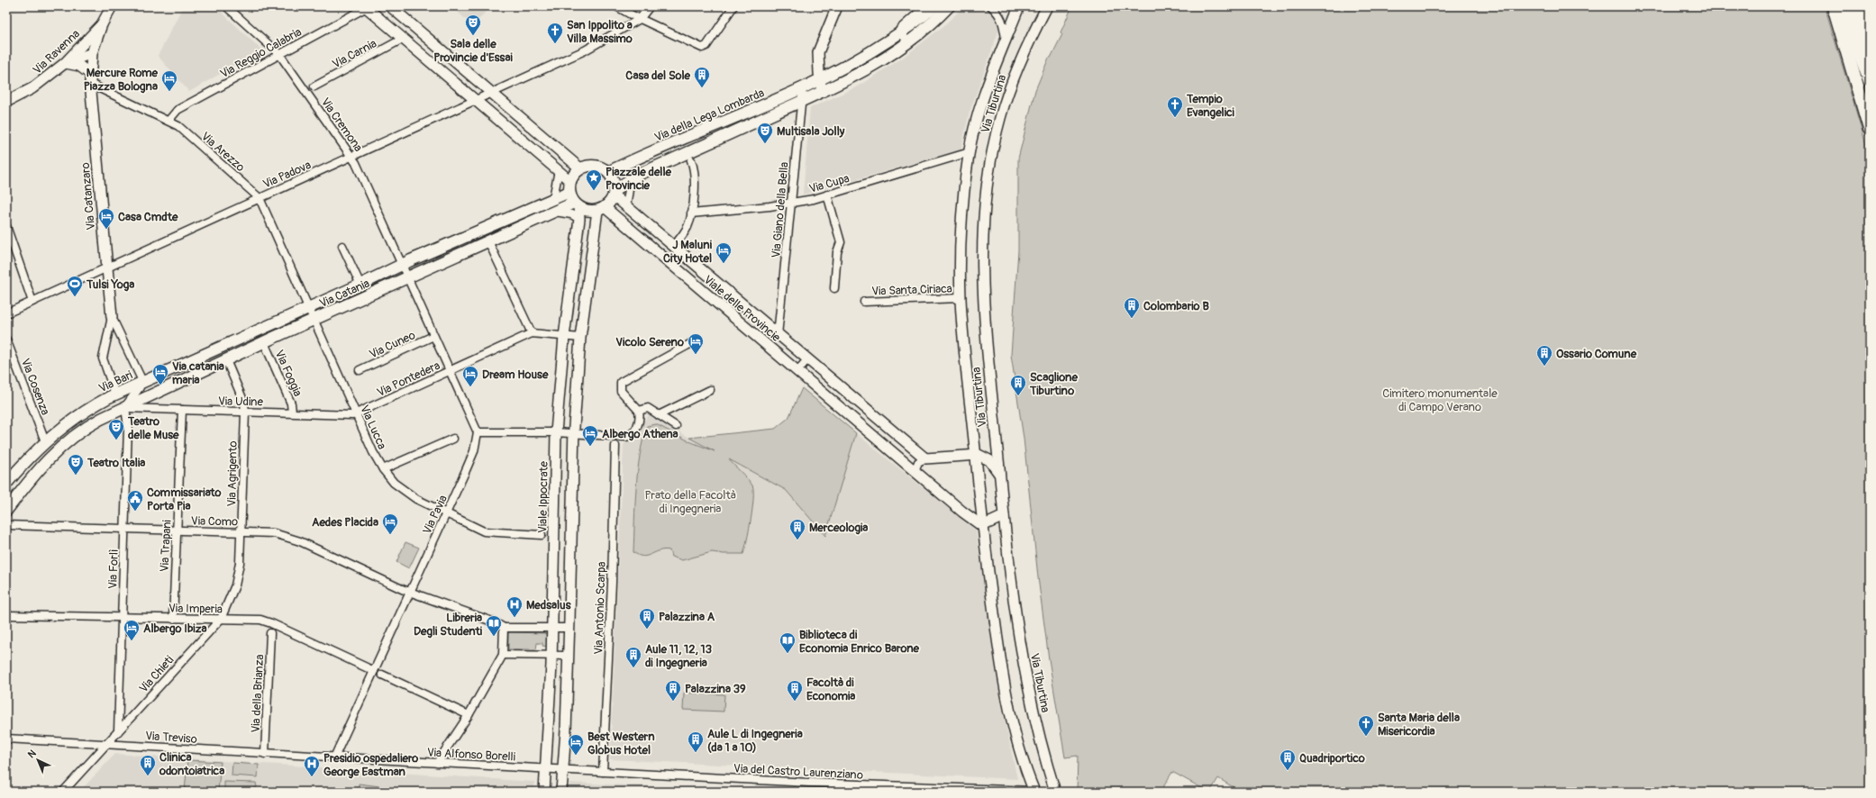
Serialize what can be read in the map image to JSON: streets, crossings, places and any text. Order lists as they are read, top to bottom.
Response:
{
  "streets": {
    "main road": ["Via della Lega Lombarda", "Via Catania", "Via Bari"],
    "street": [
      "Via Ravenna",
      "Via Reggio Calabria",
      "Via Carnia",
      "Via Tiburtina",
      "Via Cremona",
      "Via Arezzo",
      "Via Padova",
      "Via Cupa",
      "Via Catanzaro",
      "Via Giano della Bella",
      "Via Santa Ciriaca",
      "Viale delle Provincie",
      "Via Cuneo",
      "Via Foggia",
      "Via Pontedera",
      "Via Cosenza",
      "Via Udine",
      "Via Lucca",
      "Via Agrigento",
      "Viale Ippocrate",
      "Via Pavia",
      "Via Como",
      "Via Trapani",
      "Via Forlì",
      "Via Imperia",
      "Via Antonio Scarpa",
      "Via Chieti",
      "Via della Brianza",
      "Via Treviso",
      "Via Alfonso Borelli",
      "Via del Castro Laurenziano"
    ]
  },
  "crossings": [
    ["Via Ravenna", "Via Catanzaro"],
    ["Via Reggio Calabria", "Via Cremona"],
    ["Via Reggio Calabria", "Via Arezzo"],
    ["Via Tiburtina", "Via Cupa"],
    ["Via Tiburtina", "Via Santa Ciriaca"],
    ["Via Tiburtina", "Viale delle Provincie"],
    ["Via Tiburtina", "Via del Castro Laurenziano"],
    ["Via della Lega Lombarda", "Via Giano della Bella"],
    ["Via della Lega Lombarda", "Via Catania"],
    ["Via della Lega Lombarda", "Viale delle Provincie"],
    ["Via della Lega Lombarda", "Viale Ippocrate"],
    ["Via Cremona", "Via Padova"],
    ["Via Cremona", "Via Catania"],
    ["Via Arezzo", "Via Padova"],
    ["Via Arezzo", "Via Catanzaro"],
    ["Via Arezzo", "Via Catania"],
    ["Via Arezzo", "Via Lucca"],
    ["Via Padova", "Via Catanzaro"],
    ["Via Cupa", "Via Giano della Bella"],
    ["Via Giano della Bella", "Viale delle Provincie"],
    ["Via Catania", "Viale delle Provincie"],
    ["Via Catania", "Via Foggia"],
    ["Via Catania", "Via Bari"],
    ["Via Catania", "Via Udine"],
    ["Via Catania", "Via Lucca"],
    ["Via Catania", "Via Agrigento"],
    ["Via Catania", "Viale Ippocrate"],
    ["Via Catania", "Via Forlì"],
    ["Viale delle Provincie", "Viale Ippocrate"],
    ["Via Foggia", "Via Udine"],
    ["Via Pontedera", "Via Udine"],
    ["Via Pontedera", "Via Lucca"],
    ["Via Bari", "Via Cosenza"],
    ["Via Bari", "Via Udine"],
    ["Via Bari", "Via Forlì"],
    ["Via Udine", "Via Lucca"],
    ["Via Udine", "Via Agrigento"],
    ["Via Udine", "Via Trapani"],
    ["Via Udine", "Via Forlì"],
    ["Via Lucca", "Via Pavia"],
    ["Via Agrigento", "Via Como"],
    ["Via Agrigento", "Via Imperia"],
    ["Via Agrigento", "Via Chieti"],
    ["Viale Ippocrate", "Via Alfonso Borelli"],
    ["Via Pavia", "Via Como"],
    ["Via Pavia", "Via Imperia"],
    ["Via Pavia", "Via Treviso"],
    ["Via Pavia", "Via Alfonso Borelli"],
    ["Via Como", "Via Trapani"],
    ["Via Como", "Via Forlì"],
    ["Via Trapani", "Via Imperia"],
    ["Via Forlì", "Via Imperia"],
    ["Via Forlì", "Via Chieti"],
    ["Via Imperia", "Via Chieti"],
    ["Via Antonio Scarpa", "Via del Castro Laurenziano"],
    ["Via Chieti", "Via Treviso"],
    ["Via della Brianza", "Via Treviso"],
    ["Via Treviso", "Via Alfonso Borelli"],
    ["Via Alfonso Borelli", "Via del Castro Laurenziano"]
  ],
  "parks": ["Cimitero monumentale di Campo Verano", "Prato della Facoltà di Ingegneria"],
  "places": {
    "theatre": [
      "Sala delle Provincie d'Essai",
      "Multisala Jolly",
      "Teatro delle Muse",
      "Teatro Italia"
    ],
    "church": ["San Ippolito a Villa Massimo", "Tempio Evangelici", "Santa Maria della Misericordia"],
    "building": [
      "Casa del Sole",
      "Colombario B",
      "Ossario Comune",
      "Scaglione Tiburtino",
      "Merceologia",
      "Palazzina A",
      "Aule 11, 12, 13 di Ingegneria",
      "Palazzina 39",
      "Facoltà di Economia",
      "Aule L di Ingegneria (da 1 a 10)",
      "Quadriportico",
      "Clinica odontoiatrica"
    ],
    "hotel": [
      "Mercure Rome Piazza Bologna",
      "Casa Cmdte",
      "J Maluni City Hotel",
      "Vicolo Sereno",
      "Via catania maria",
      "Dream House",
      "Albergo Athena",
      "Aedes Placida",
      "Albergo Ibiza",
      "Best Western Globus Hotel"
    ],
    "place": ["Piazzale delle Provincie"],
    "sports": ["Tulsi Yoga"],
    "public building": ["Commissariato Porta Pia"],
    "hospital": ["Medsalus", "Presidio ospedaliero George Eastman"],
    "library": ["Libreria Degli Studenti", "Biblioteca di Economia Enrico Barone"]
  },
  "north": "top left"
}
